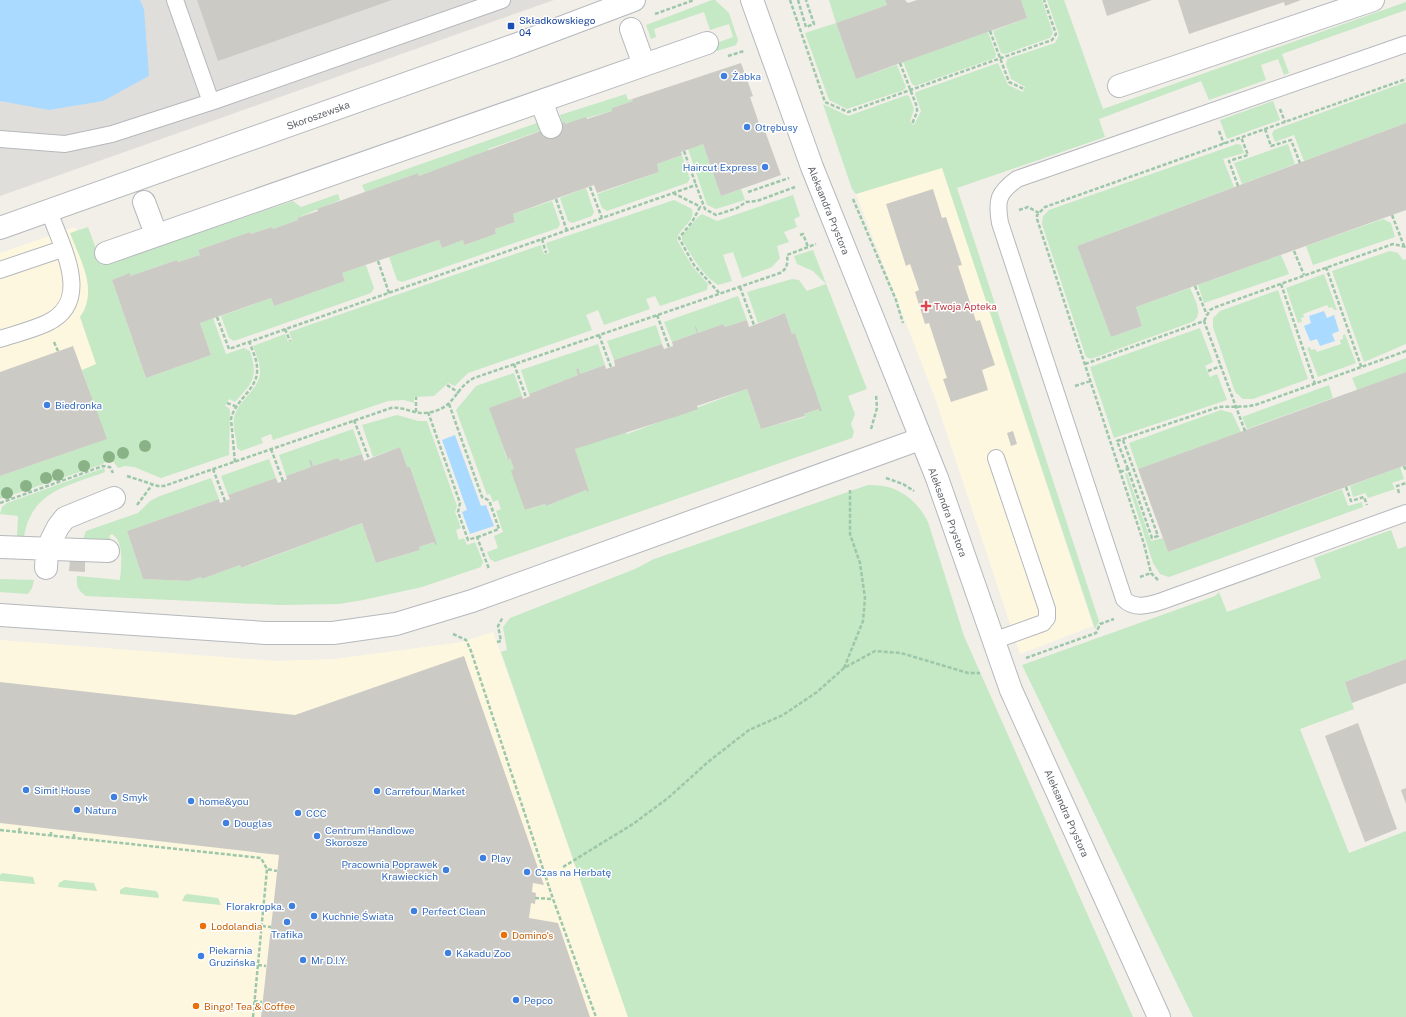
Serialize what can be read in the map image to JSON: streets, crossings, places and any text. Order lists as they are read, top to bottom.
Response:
{
  "streets": {
    "street": ["Skoroszewska", "Aleksandra Prystora"]
  },
  "places": {
    "transit": ["Składkowskiego 04"],
    "other": [
      "Żabka",
      "Otrębusy",
      "Haircut Express",
      "Biedronka",
      "Simit House",
      "Carrefour Market",
      "Smyk",
      "home&you",
      "Natura",
      "CCC",
      "Douglas",
      "Centrum Handlowe Skorosze",
      "Play",
      "Pracownia Poprawek Krawieckich",
      "Czas na Herbatę",
      "Florakropka.",
      "Perfect Clean",
      "Kuchnie Świata",
      "Trafika",
      "Lodolandia",
      "Domino's",
      "Kakadu Zoo",
      "Piekarnia Gruzińska",
      "Mr D.I.Y.",
      "Pepco",
      "Bingo! Tea & Coffee"
    ],
    "health": ["Twoja Apteka"]
  }
}
